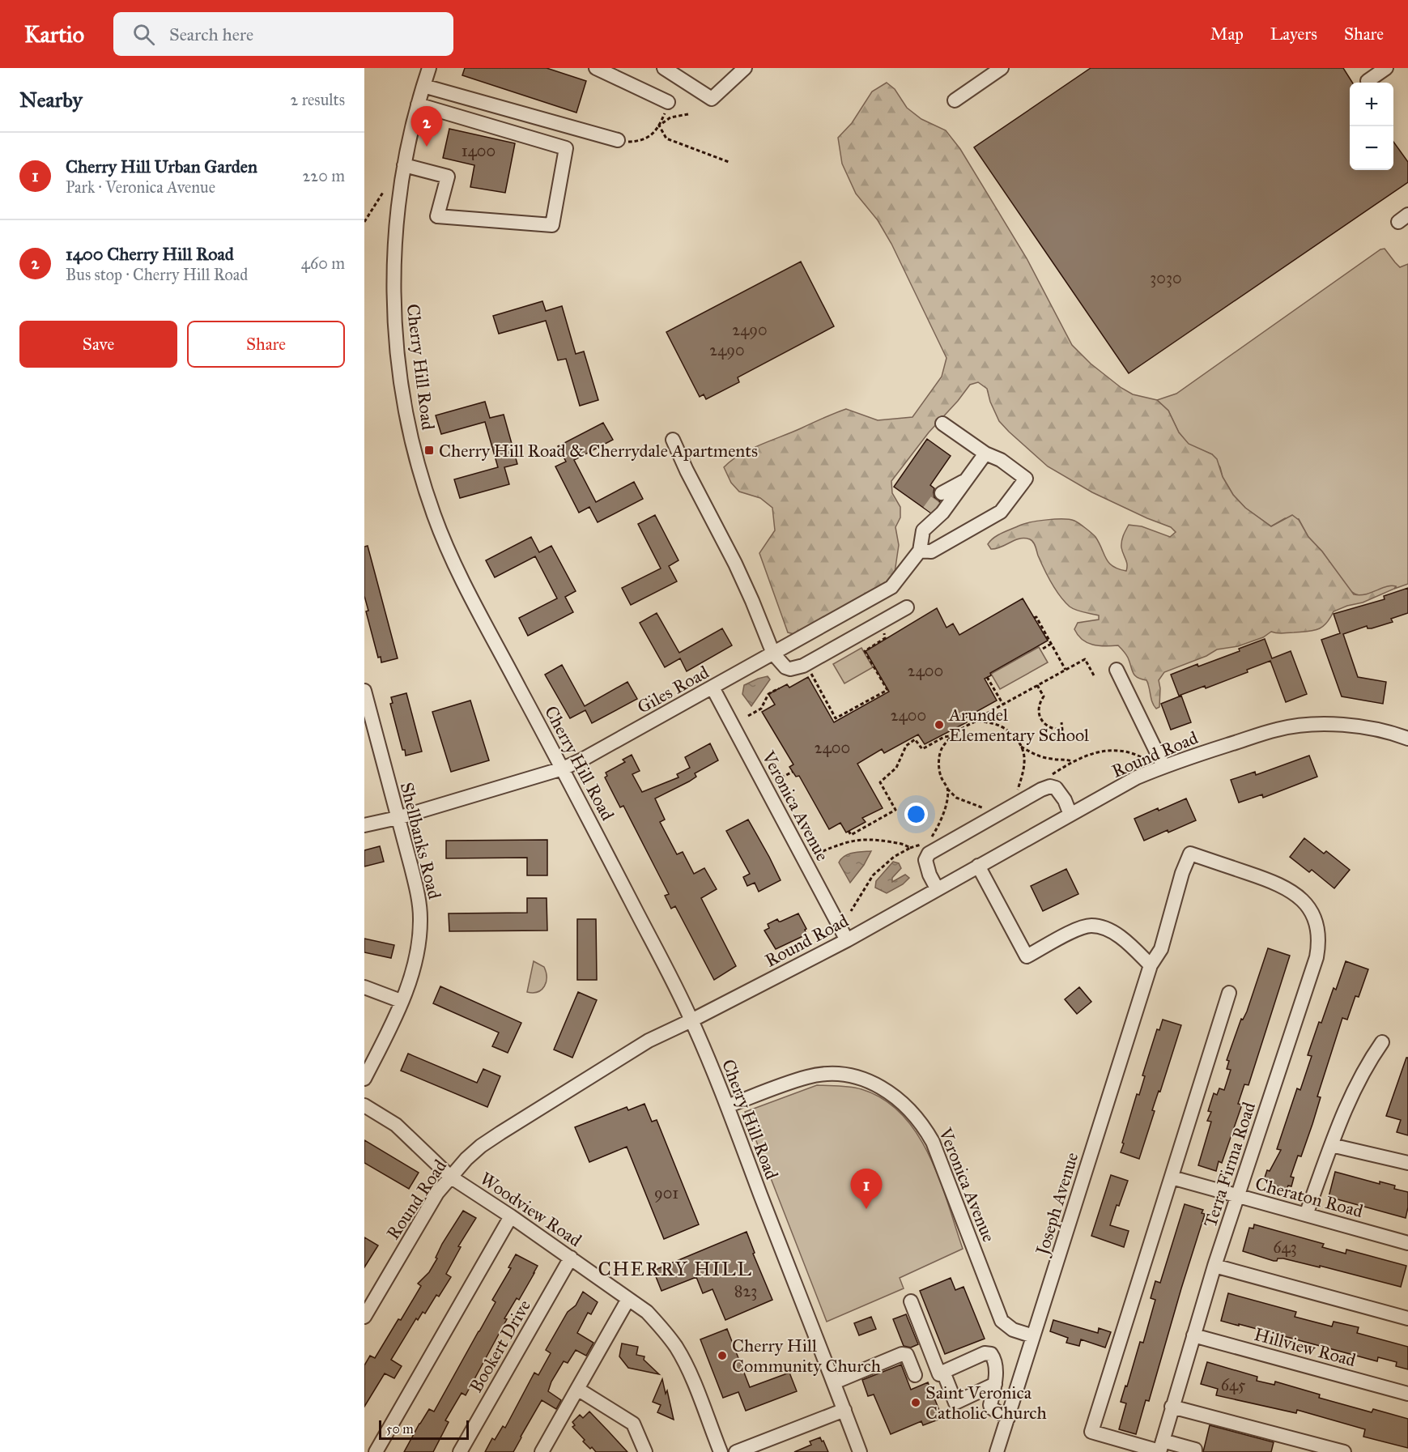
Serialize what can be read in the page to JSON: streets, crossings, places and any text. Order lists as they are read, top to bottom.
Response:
{
  "streets": {
    "street": [
      "Cherry Hill Road",
      "Giles Road",
      "Round Road",
      "Veronica Avenue",
      "Shellbanks Road",
      "Terra Firma Road",
      "Cheraton Road",
      "Joseph Avenue",
      "Woodview Road",
      "Bookert Drive",
      "Hillview Road"
    ]
  },
  "crossings": [
    ["Cherry Hill Road", "Giles Road"],
    ["Cherry Hill Road", "Round Road"],
    ["Cherry Hill Road", "Veronica Avenue"],
    ["Giles Road", "Veronica Avenue"],
    ["Giles Road", "Shellbanks Road"],
    ["Round Road", "Veronica Avenue"],
    ["Round Road", "Woodview Road"],
    ["Veronica Avenue", "Joseph Avenue"],
    ["Terra Firma Road", "Cheraton Road"],
    ["Terra Firma Road", "Joseph Avenue"],
    ["Terra Firma Road", "Hillview Road"],
    ["Woodview Road", "Bookert Drive"]
  ],
  "districts": ["CHERRY HILL"],
  "places": {
    "transit": ["Cherry Hill Road & Cherrydale Apartments"],
    "other": ["Arundel Elementary School", "Cherry Hill Community Church", "Saint Veronica Catholic Church"]
  },
  "house_numbers": [
    "1400",
    "3030",
    "2490",
    "2490",
    "2400",
    "2400",
    "2400",
    "901",
    "643",
    "823",
    "645"
  ],
  "scale_bar": "50 m",
  "page": {
    "header": "Kartio",
    "search": "Search here",
    "nav": ["Map", "Layers", "Share"],
    "heading": ["Nearby", "2 results"],
    "map_buttons": ["+", "−"],
    "pins": ["2", "1"],
    "list": [
      {
        "mark": "1",
        "name": "Cherry Hill Urban Garden",
        "note": "Park · Veronica Avenue",
        "value": "220 m"
      },
      {
        "mark": "2",
        "name": "1400 Cherry Hill Road",
        "note": "Bus stop · Cherry Hill Road",
        "value": "460 m"
      }
    ],
    "buttons": ["Save", "Share"],
    "scale": "50 m"
  }
}
